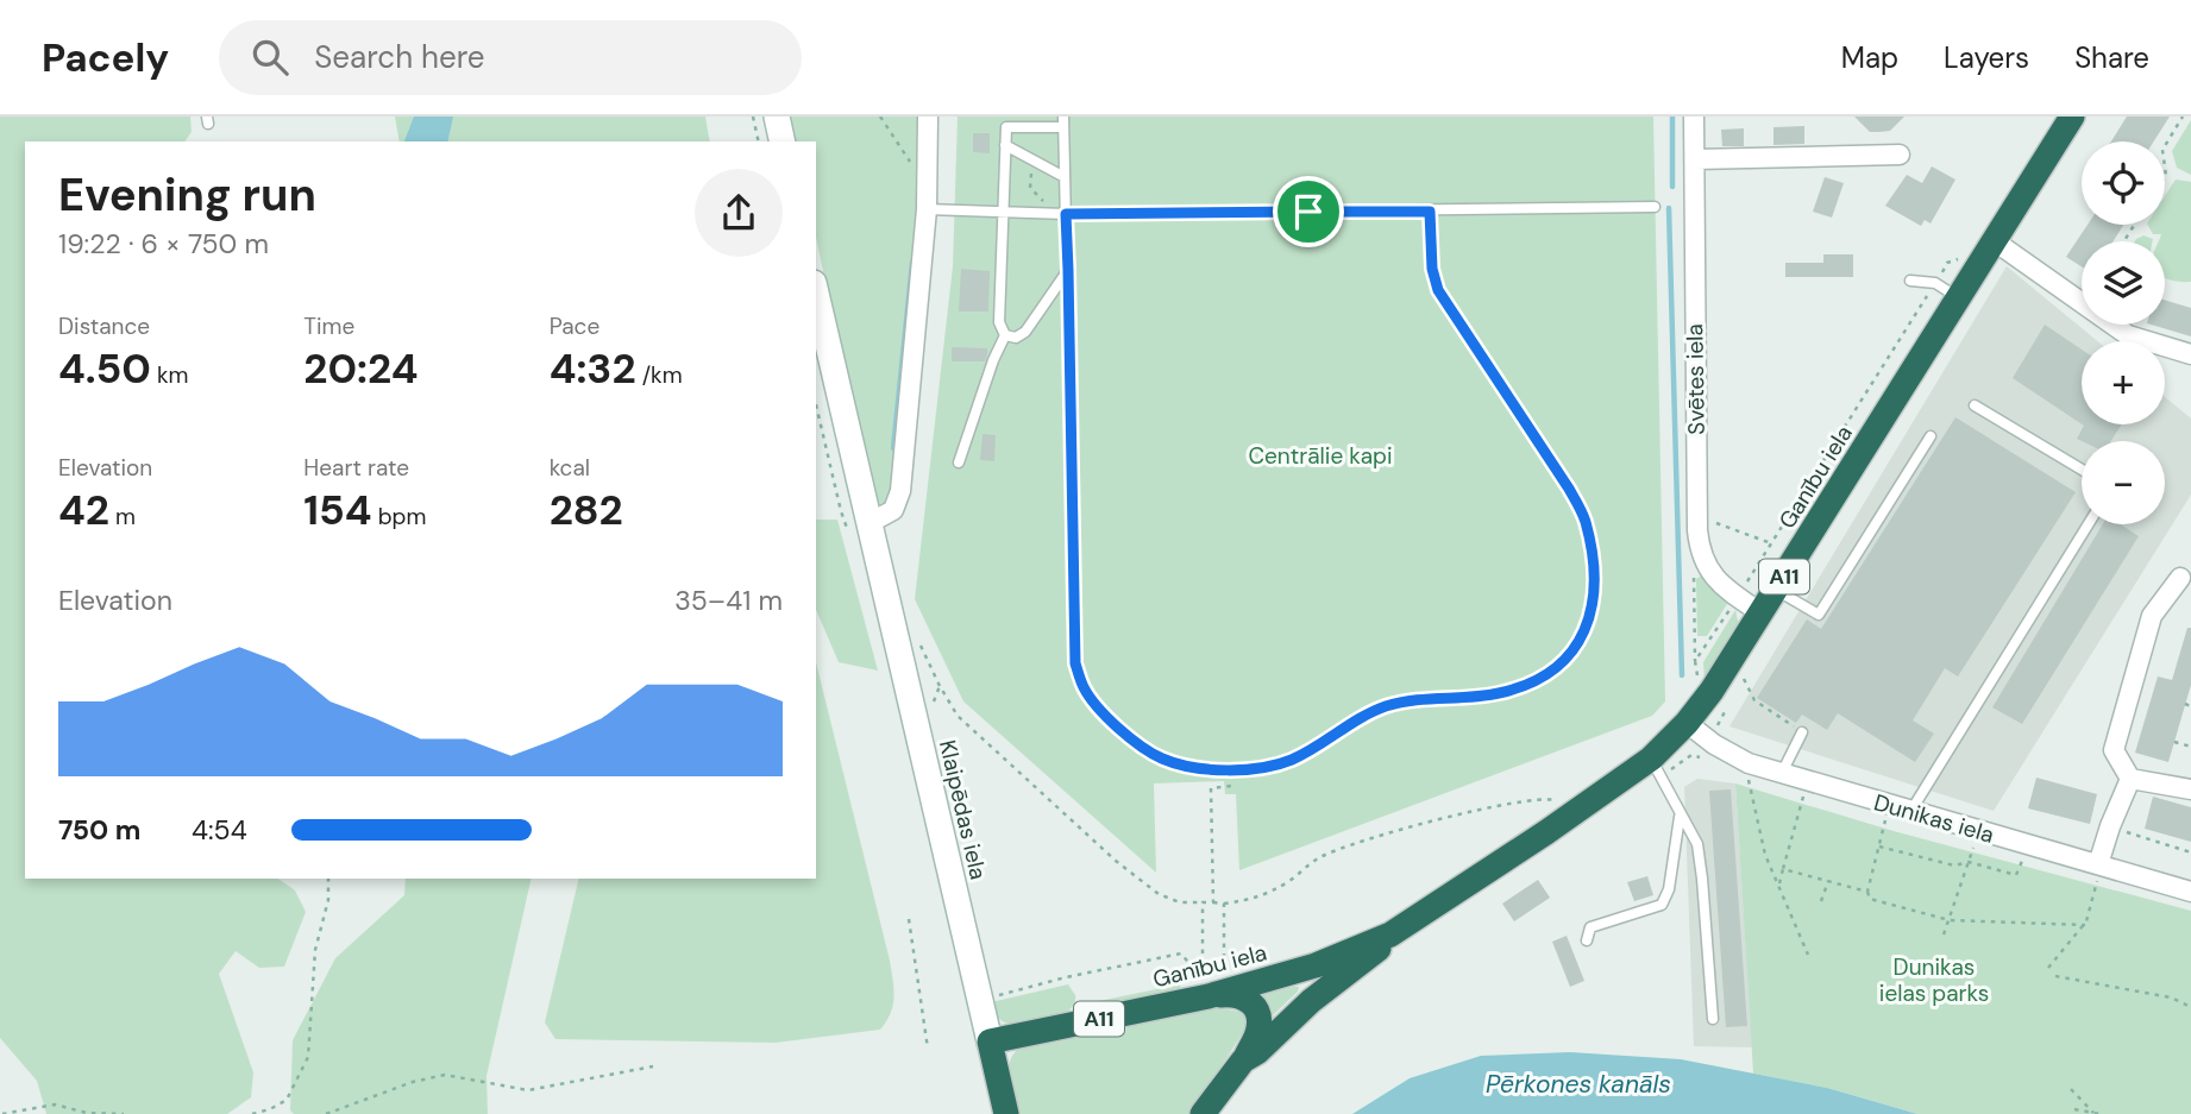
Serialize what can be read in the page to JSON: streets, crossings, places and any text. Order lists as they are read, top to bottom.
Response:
{
  "streets": {
    "highway": ["Ganību iela", "A11", "Klaipēdas iela"],
    "street": ["Svētes iela", "Dunikas iela"]
  },
  "crossings": [
    ["Svētes iela", "Ganību iela"],
    ["Ganību iela", "Klaipēdas iela"],
    ["Ganību iela", "Dunikas iela"]
  ],
  "water": ["Pērkones kanāls"],
  "parks": ["Centrālie kapi", "Dunikas ielas parks"],
  "page": {
    "header": "Pacely",
    "search": "Search here",
    "nav": ["Map", "Layers", "Share"],
    "map_buttons": ["+", "−"],
    "heading": ["Evening run", "19:22 · 6 × 750 m"],
    "stats": [
      ["Distance", "4.50 km"],
      ["Time", "20:24"],
      ["Pace", "4:32 /km"],
      ["Elevation", "42 m"],
      ["Heart rate", "154 bpm"],
      ["kcal", "282"]
    ],
    "chart": ["Elevation", "35–41 m"],
    "list": [
      {
        "name": "750 m",
        "note": "4:54"
      }
    ]
  }
}
